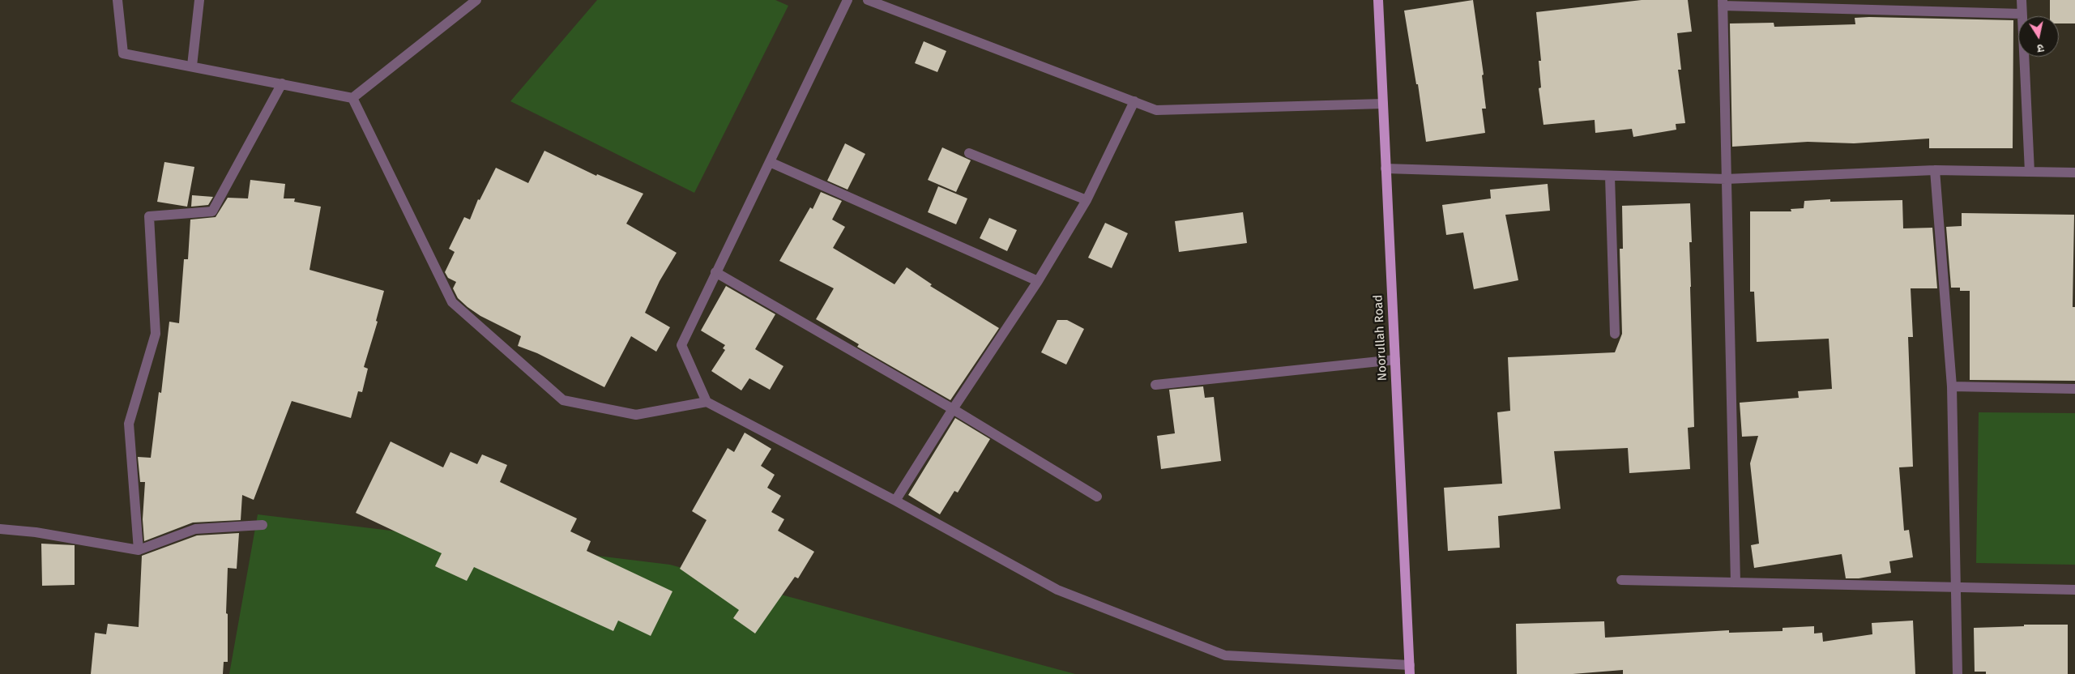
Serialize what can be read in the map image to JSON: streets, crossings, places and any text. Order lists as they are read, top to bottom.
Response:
{
  "streets": {
    "main road": ["Noorullah Road"]
  },
  "north": "bottom"
}
